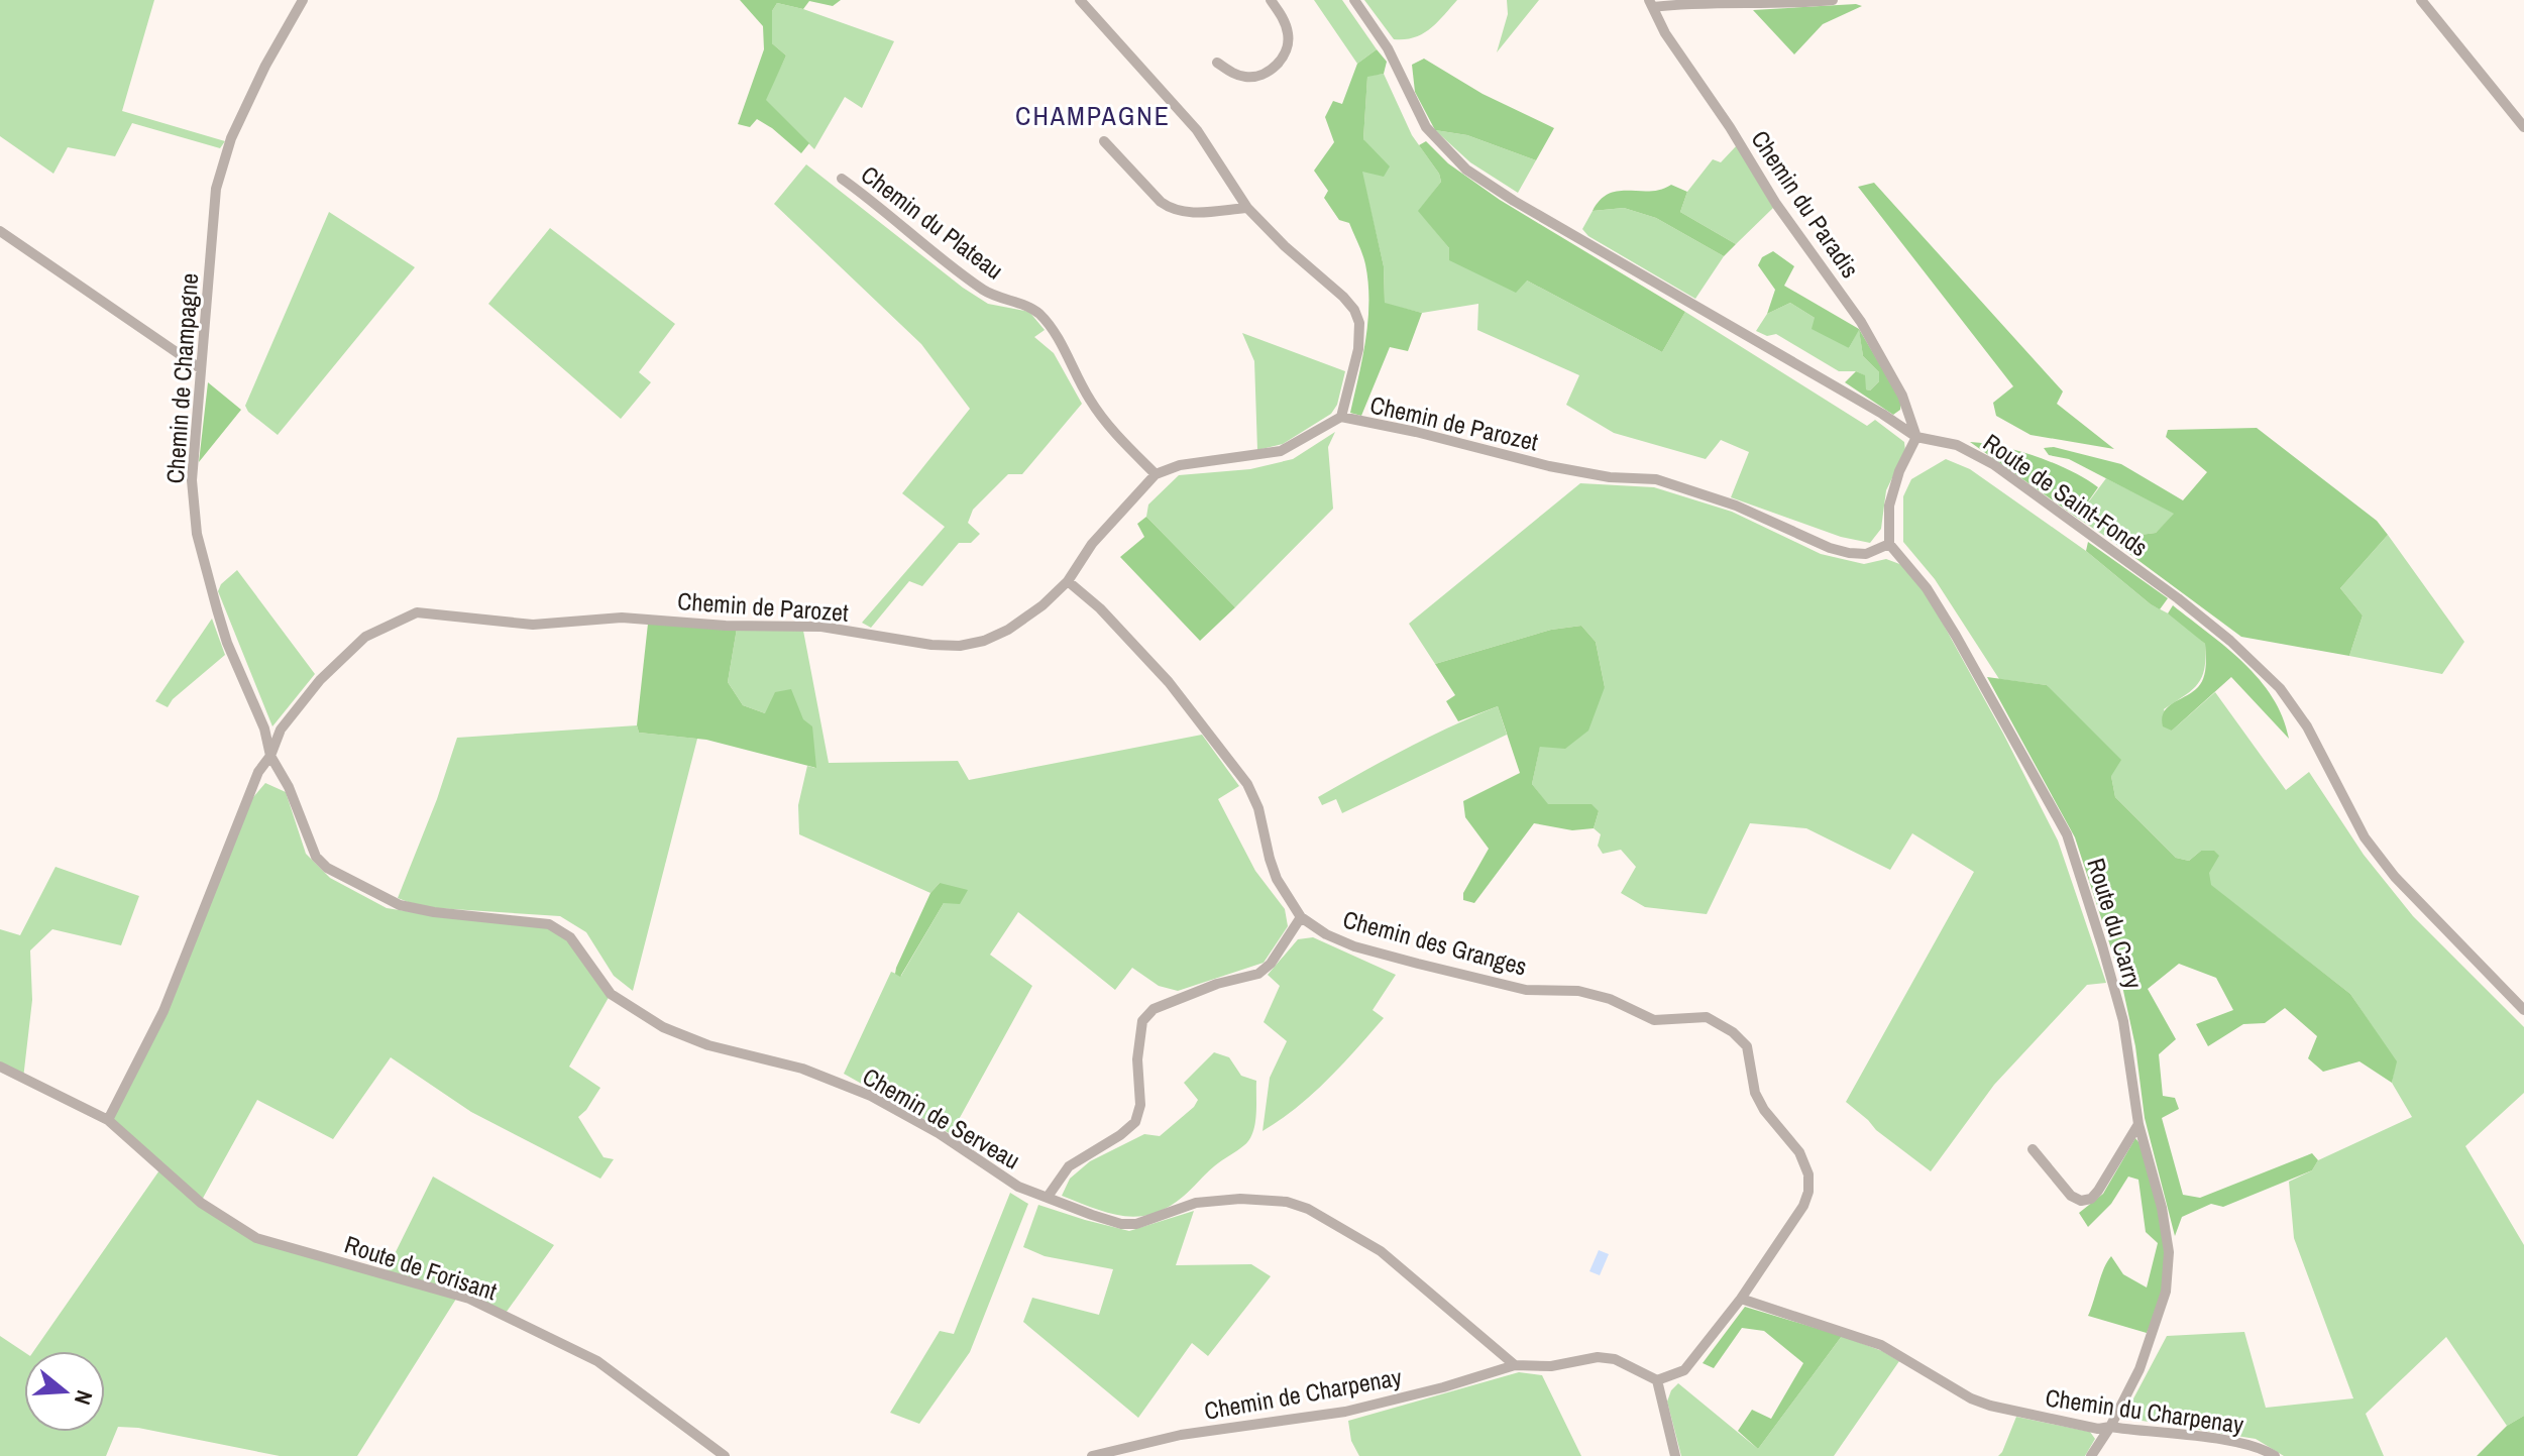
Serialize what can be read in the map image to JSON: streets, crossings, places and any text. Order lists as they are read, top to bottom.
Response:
{
  "streets": {
    "street": [
      "Chemin du Paradis",
      "Chemin du Plateau",
      "Chemin de Champagne",
      "Chemin de Parozet",
      "Route de Saint-Fonds",
      "Route du Carry",
      "Chemin des Granges",
      "Chemin de Serveau",
      "Route de Forisant",
      "Chemin de Charpenay",
      "Chemin du Charpenay"
    ]
  },
  "crossings": [
    ["Chemin du Paradis", "Route de Saint-Fonds"],
    ["Chemin du Plateau", "Chemin de Parozet"],
    ["Chemin de Champagne", "Chemin de Parozet"],
    ["Chemin de Champagne", "Chemin de Serveau"],
    ["Chemin de Parozet", "Route du Carry"],
    ["Chemin de Parozet", "Chemin des Granges"],
    ["Chemin de Parozet", "Chemin de Serveau"],
    ["Route du Carry", "Chemin du Charpenay"],
    ["Chemin des Granges", "Chemin de Charpenay"],
    ["Chemin des Granges", "Chemin du Charpenay"],
    ["Chemin de Serveau", "Chemin de Charpenay"]
  ],
  "districts": ["CHAMPAGNE"],
  "north": "right"
}
